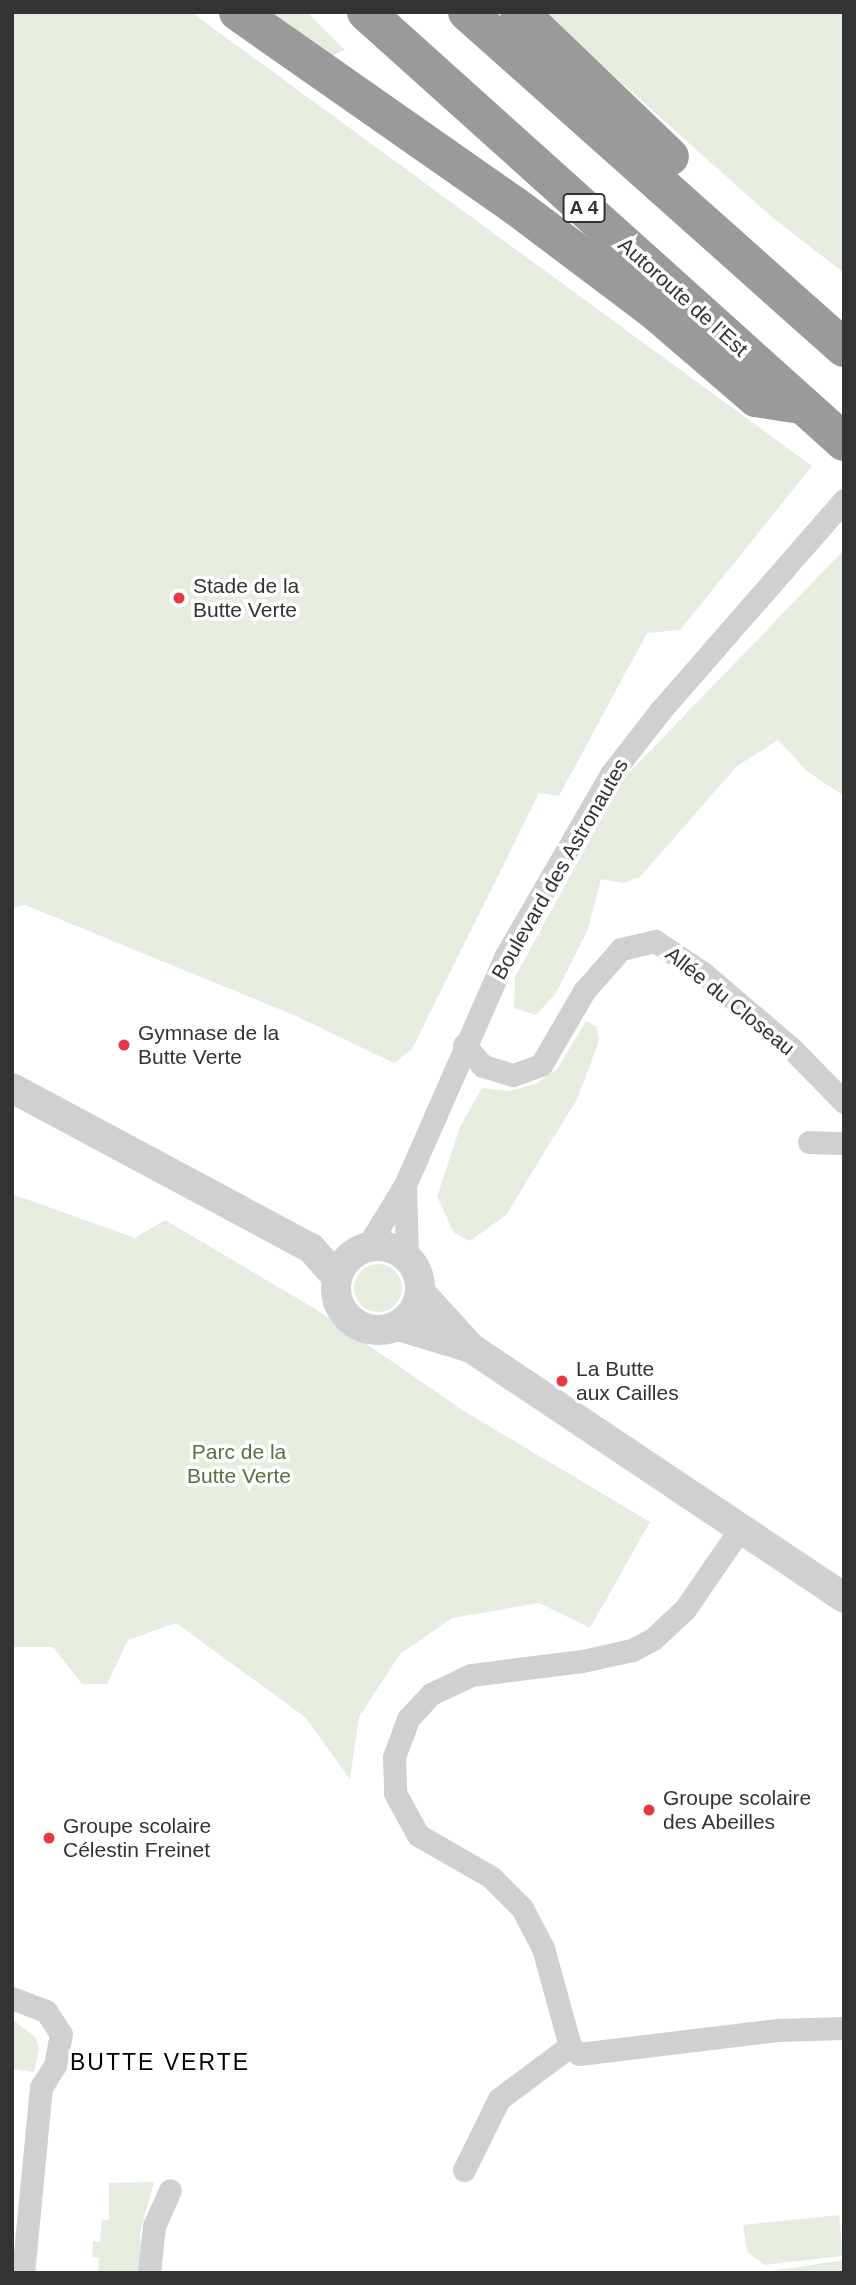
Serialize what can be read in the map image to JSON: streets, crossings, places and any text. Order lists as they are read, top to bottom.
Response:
{
  "streets": {
    "highway": ["A 4", "Autoroute de l’Est"],
    "street": ["Boulevard des Astronautes", "Allée du Closeau"]
  },
  "crossings": [
    ["Boulevard des Astronautes", "Allée du Closeau"]
  ],
  "districts": ["BUTTE VERTE"],
  "parks": ["Parc de la Butte Verte"],
  "places": [
    "Stade de la Butte Verte",
    "Gymnase de la Butte Verte",
    "La Butte aux Cailles",
    "Groupe scolaire des Abeilles",
    "Groupe scolaire Célestin Freinet"
  ]
}
